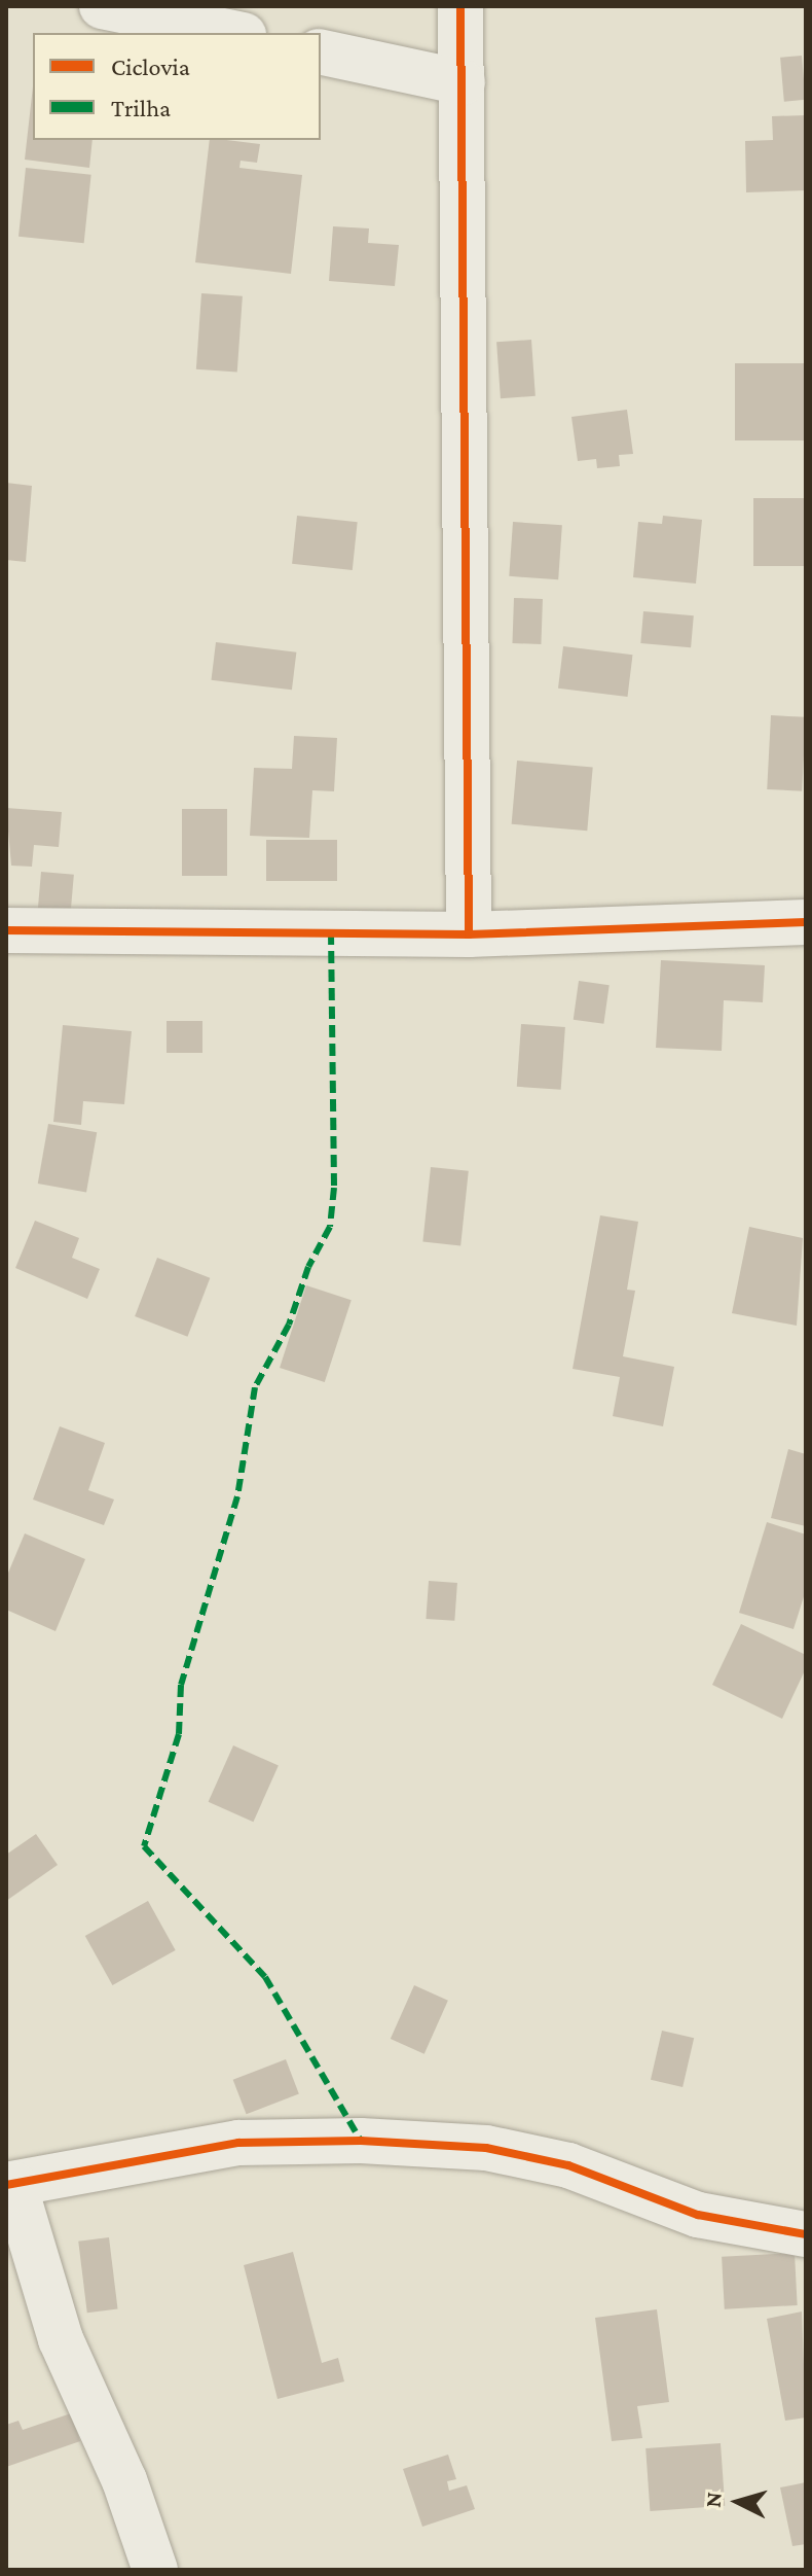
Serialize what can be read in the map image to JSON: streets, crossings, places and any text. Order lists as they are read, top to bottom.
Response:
{
  "legend": ["Ciclovia", "Trilha"],
  "north": "left"
}
